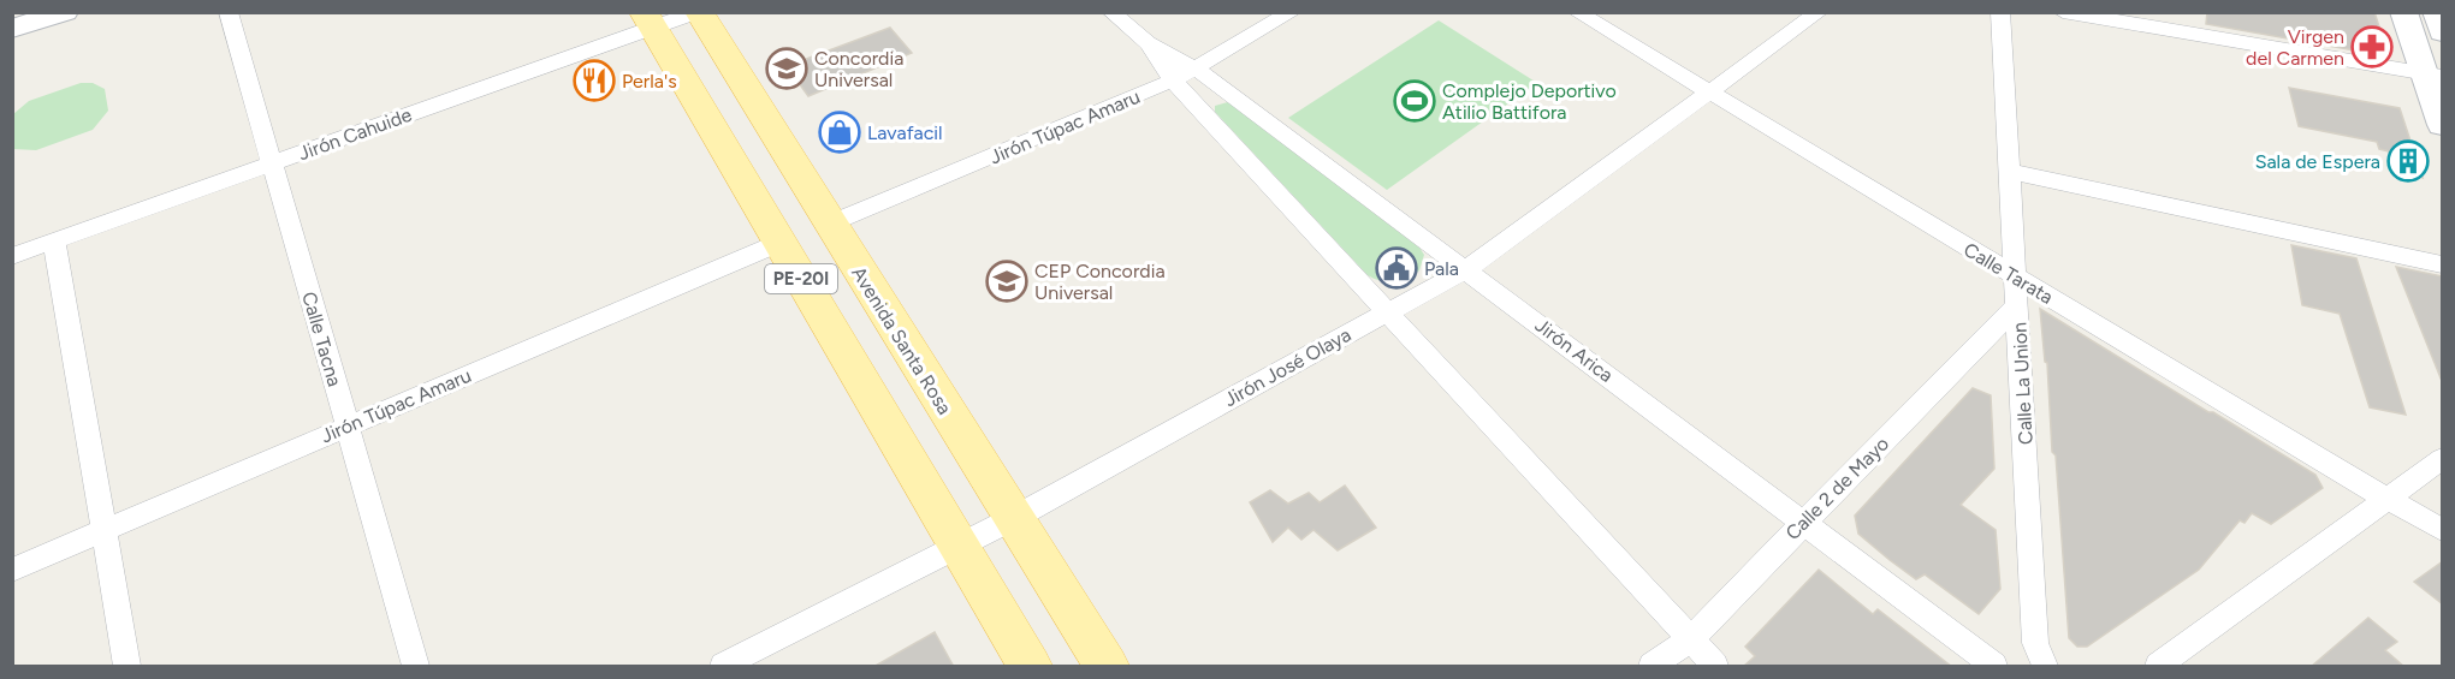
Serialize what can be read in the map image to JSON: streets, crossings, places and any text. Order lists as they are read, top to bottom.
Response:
{
  "streets": {
    "main road": ["PE-20I", "Avenida Santa Rosa"],
    "street": [
      "Jirón Túpac Amaru",
      "Jirón Cahuide",
      "Calle Tarata",
      "Calle Tacna",
      "Jirón Arica",
      "Jirón José Olaya",
      "Calle La Union",
      "Calle 2 de Mayo"
    ]
  },
  "crossings": [
    ["Jirón Túpac Amaru", "PE-20I"],
    ["Jirón Túpac Amaru", "Calle Tacna"],
    ["Jirón Túpac Amaru", "Avenida Santa Rosa"],
    ["Jirón Túpac Amaru", "Jirón Arica"],
    ["Jirón Cahuide", "PE-20I"],
    ["Jirón Cahuide", "Calle Tacna"],
    ["Jirón Cahuide", "Avenida Santa Rosa"],
    ["Calle Tarata", "Jirón José Olaya"],
    ["Calle Tarata", "Calle La Union"],
    ["PE-20I", "Jirón José Olaya"],
    ["Avenida Santa Rosa", "Jirón José Olaya"],
    ["Jirón Arica", "Jirón José Olaya"],
    ["Jirón Arica", "Calle 2 de Mayo"],
    ["Calle La Union", "Calle 2 de Mayo"]
  ],
  "places": {
    "pharmacy": ["Virgen del Carmen"],
    "school or university": ["Concordia Universal", "CEP Concordia Universal"],
    "restaurant": ["Perla's"],
    "sports": ["Complejo Deportivo Atilio Battifora"],
    "shop": ["Lavafacil"],
    "building": ["Sala de Espera"],
    "public building": ["Pala"]
  }
}
